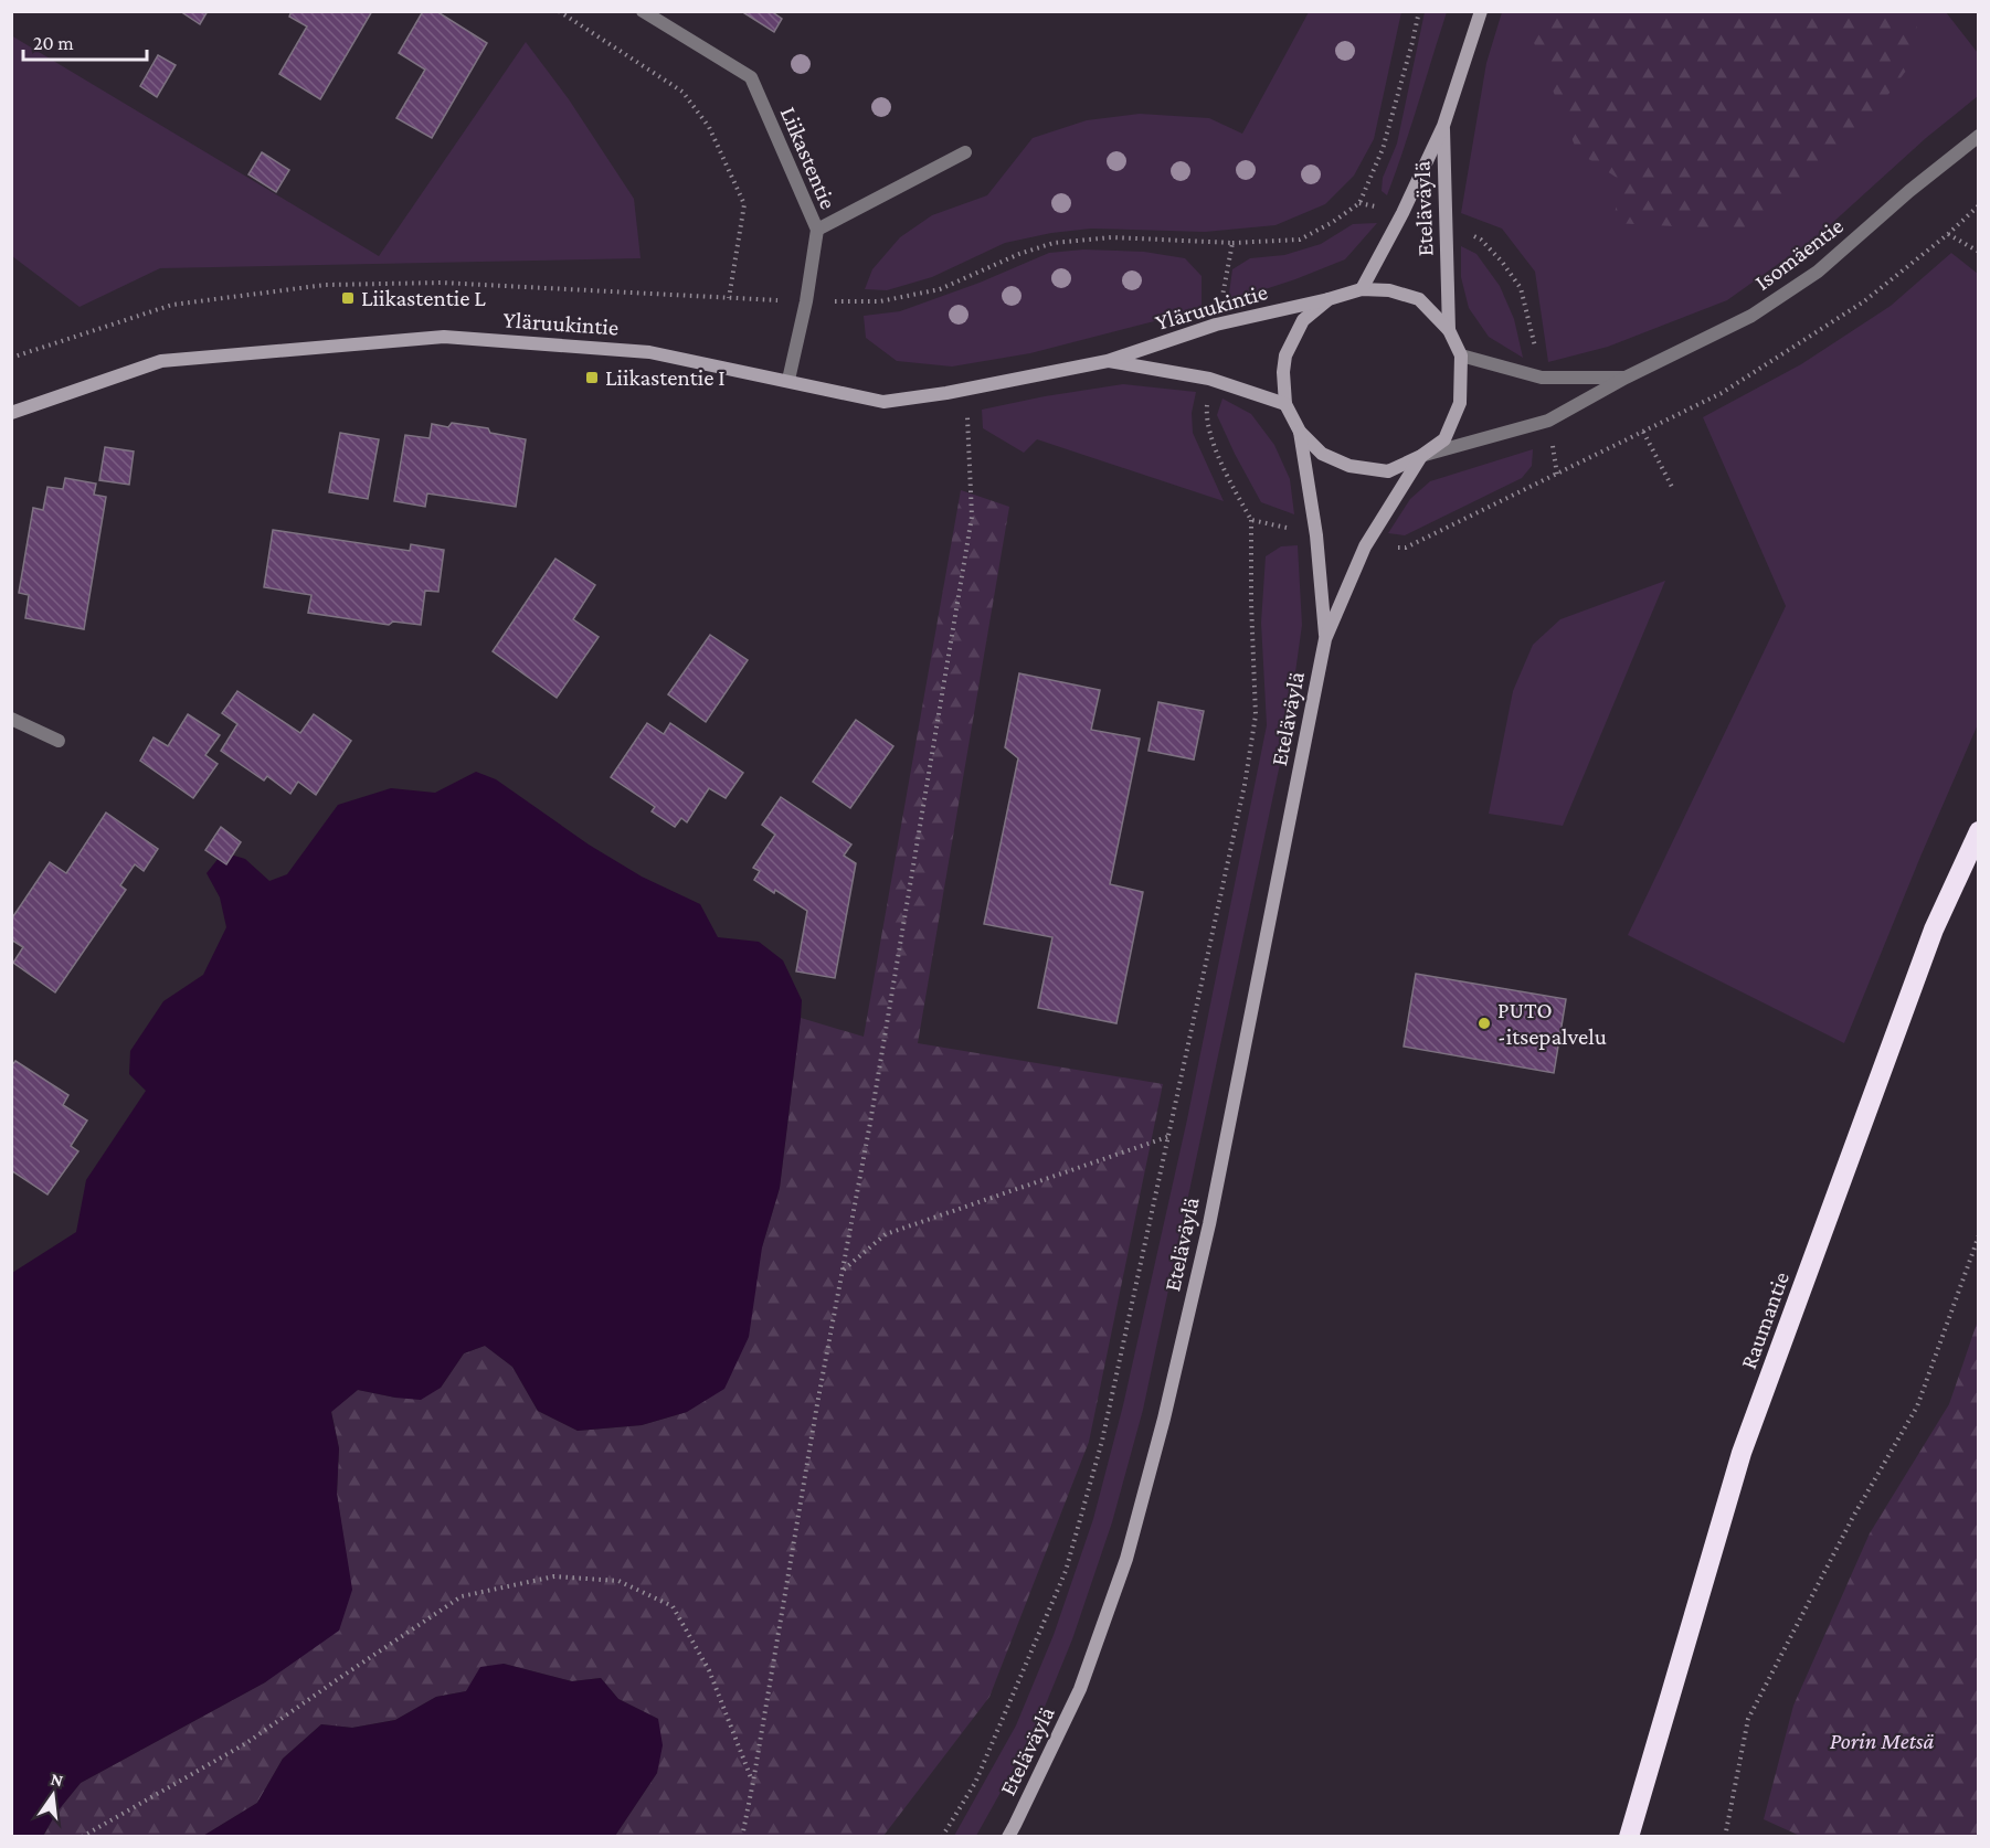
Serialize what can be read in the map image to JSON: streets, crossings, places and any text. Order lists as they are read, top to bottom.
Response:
{
  "streets": {
    "highway": ["Raumantie"],
    "main road": ["Eteläväylä", "Yläruukintie"],
    "street": ["Liikastentie", "Isomäentie"]
  },
  "crossings": [
    ["Liikastentie", "Yläruukintie"],
    ["Eteläväylä", "Isomäentie"],
    ["Eteläväylä", "Yläruukintie"],
    ["Isomäentie", "Yläruukintie"]
  ],
  "parks": ["Porin Metsä"],
  "places": {
    "transit": ["Liikastentie L", "Liikastentie I"],
    "other": ["PUTO -itsepalvelu"]
  },
  "scale_bar": "20 m",
  "north": "top"
}
